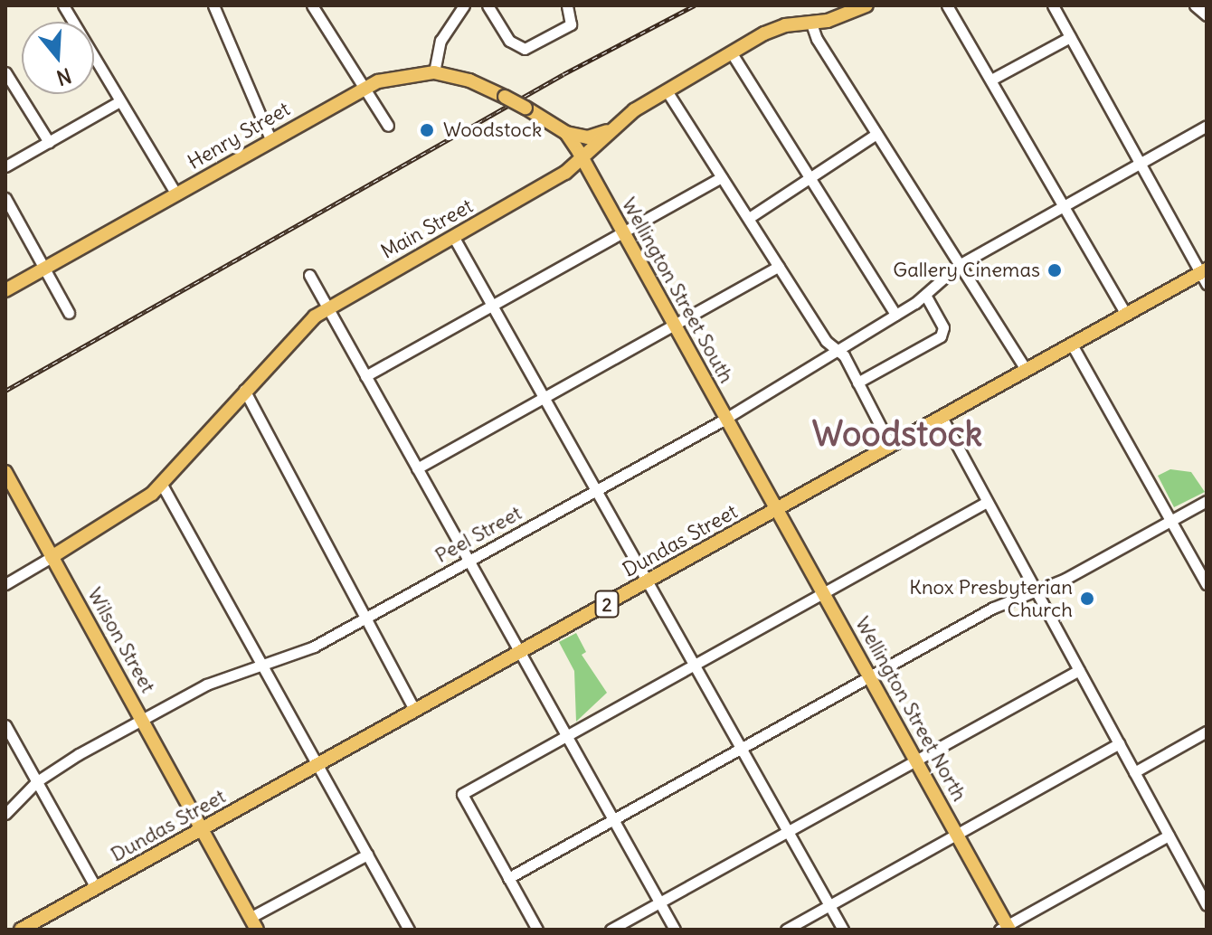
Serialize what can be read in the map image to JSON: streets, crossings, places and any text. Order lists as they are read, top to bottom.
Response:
{
  "streets": {
    "main road": [
      "Henry Street",
      "Main Street",
      "Wellington Street South",
      "Dundas Street",
      "2",
      "Wilson Street",
      "Wellington Street North"
    ],
    "street": ["Peel Street"]
  },
  "crossings": [
    ["Henry Street", "Wellington Street South"],
    ["Main Street", "Wellington Street South"],
    ["Main Street", "Wilson Street"],
    ["Wellington Street South", "Peel Street"],
    ["Wellington Street South", "Dundas Street"],
    ["Wellington Street South", "Wellington Street North"],
    ["Peel Street", "Wilson Street"],
    ["Dundas Street", "Wilson Street"],
    ["Dundas Street", "Wellington Street North"]
  ],
  "districts": ["Woodstock"],
  "places": ["Woodstock", "Gallery Cinemas", "Knox Presbyterian Church"],
  "north": "bottom"
}
